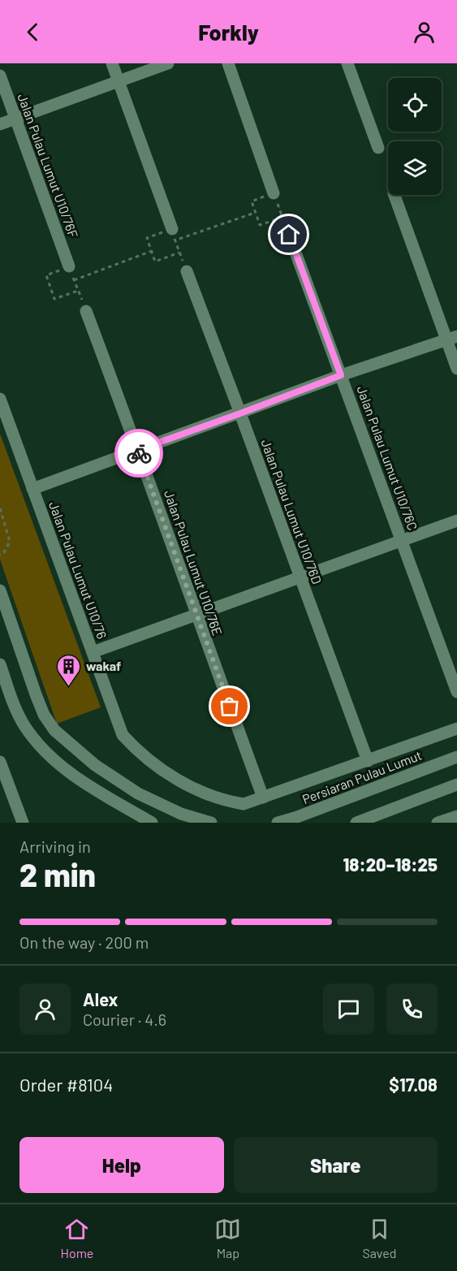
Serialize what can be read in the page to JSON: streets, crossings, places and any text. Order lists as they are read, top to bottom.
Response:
{
  "streets": {
    "street": [
      "Jalan Pulau Lumut U10/76F",
      "Jalan Pulau Lumut U10/76C",
      "Jalan Pulau Lumut U10/76D",
      "Jalan Pulau Lumut U10/76E",
      "Jalan Pulau Lumut U10/76",
      "Persiaran Pulau Lumut"
    ]
  },
  "crossings": [
    ["Jalan Pulau Lumut U10/76D", "Jalan Pulau Lumut U10/76"],
    ["Jalan Pulau Lumut U10/76E", "Jalan Pulau Lumut U10/76"]
  ],
  "places": {
    "building": ["wakaf"]
  },
  "page": {
    "header": "Forkly",
    "heading": ["2 min", "Arriving in", "18:20–18:25"],
    "panel": [
      "Alex",
      "Courier · 4.6",
      "Order #8104",
      "$17.08"
    ],
    "bar": "On the way · 200 m",
    "buttons": ["Help", "Share"],
    "tabs": ["Home", "Map", "Saved"]
  }
}
